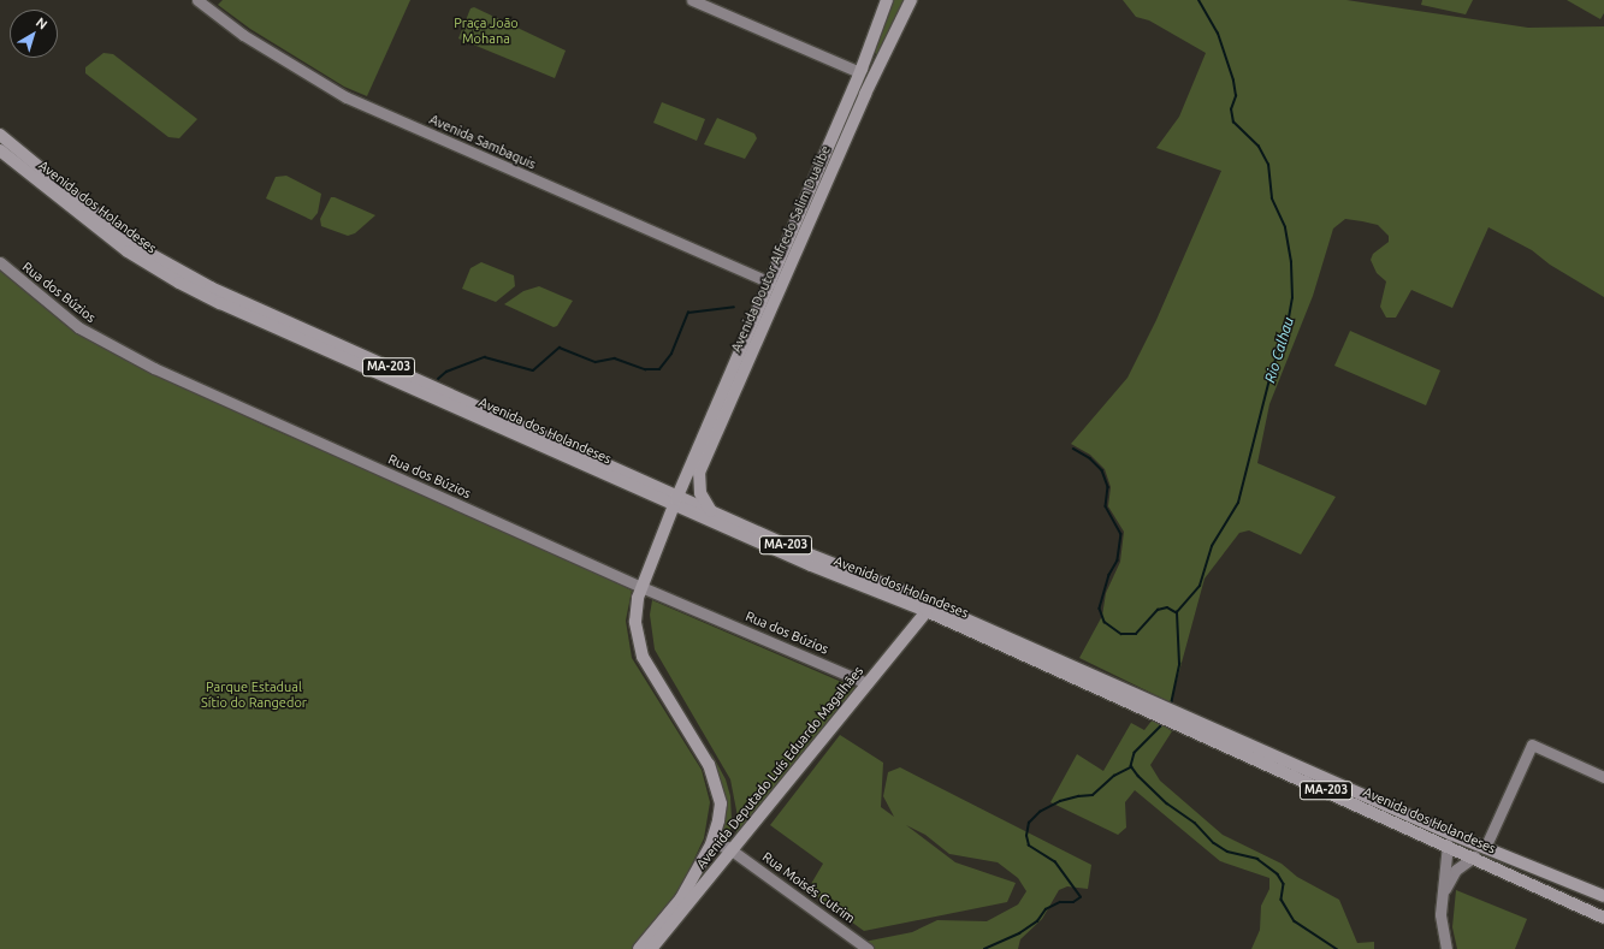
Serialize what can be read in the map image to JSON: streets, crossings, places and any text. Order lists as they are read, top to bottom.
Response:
{
  "streets": {
    "main road": [
      "Avenida Sambaquis",
      "Avenida dos Holandeses",
      "Avenida Doutor Alfredo Salim Dualibe",
      "Rua dos Búzios",
      "MA-203",
      "Avenida Deputado Luís Eduardo Magalhães",
      "Rua Moisés Cutrim"
    ]
  },
  "crossings": [
    ["Avenida Sambaquis", "Avenida Doutor Alfredo Salim Dualibe"],
    ["Avenida dos Holandeses", "Avenida Doutor Alfredo Salim Dualibe"],
    ["Avenida dos Holandeses", "Avenida Deputado Luís Eduardo Magalhães"],
    ["Avenida Doutor Alfredo Salim Dualibe", "Avenida Deputado Luís Eduardo Magalhães"],
    ["Rua dos Búzios", "Avenida Deputado Luís Eduardo Magalhães"],
    ["Avenida Deputado Luís Eduardo Magalhães", "Rua Moisés Cutrim"]
  ],
  "water": ["Rio Calhau"],
  "parks": ["Praça João Mohana", "Parque Estadual Sítio do Rangedor"],
  "north": "top right"
}
